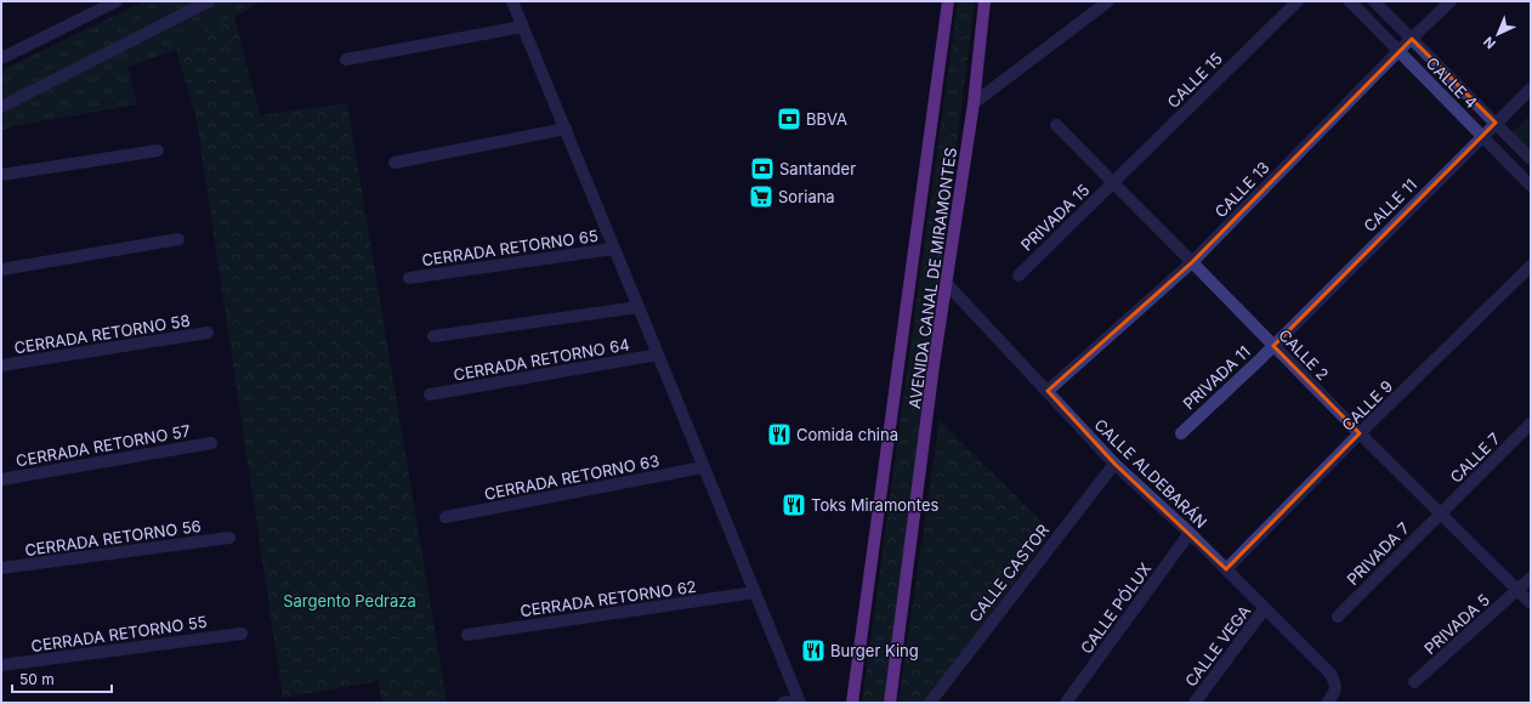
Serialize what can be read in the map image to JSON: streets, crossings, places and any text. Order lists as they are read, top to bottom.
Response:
{
  "streets": {
    "main road": ["AVENIDA CANAL DE MIRAMONTES"],
    "street": [
      "CALLE 15",
      "CALLE 4",
      "CALLE 13",
      "CALLE 11",
      "PRIVADA 15",
      "CERRADA RETORNO 65",
      "CERRADA RETORNO 58",
      "CALLE 2",
      "CERRADA RETORNO 64",
      "PRIVADA 11",
      "CALLE 9",
      "CERRADA RETORNO 57",
      "CALLE 7",
      "CALLE ALDEBARÁN",
      "CERRADA RETORNO 63",
      "CERRADA RETORNO 56",
      "PRIVADA 7",
      "CALLE CASTOR",
      "CERRADA RETORNO 62",
      "CALLE PÓLUX",
      "PRIVADA 5",
      "CERRADA RETORNO 55",
      "CALLE VEGA"
    ]
  },
  "crossings": [
    ["CALLE 15", "PRIVADA 15"],
    ["CALLE 15", "CALLE 2"],
    ["CALLE 4", "CALLE 13"],
    ["CALLE 4", "CALLE 11"],
    ["CALLE 13", "CALLE 2"],
    ["CALLE 13", "CALLE ALDEBARÁN"],
    ["CALLE 11", "CALLE 2"],
    ["CALLE 11", "PRIVADA 11"],
    ["PRIVADA 15", "CALLE 2"],
    ["AVENIDA CANAL DE MIRAMONTES", "CALLE ALDEBARÁN"],
    ["CALLE 2", "PRIVADA 11"],
    ["CALLE 2", "CALLE 9"],
    ["CALLE 2", "CALLE 7"],
    ["CALLE 2", "PRIVADA 7"],
    ["CALLE 2", "PRIVADA 5"],
    ["CALLE 9", "CALLE ALDEBARÁN"],
    ["CALLE 7", "PRIVADA 7"],
    ["CALLE ALDEBARÁN", "CALLE CASTOR"],
    ["CALLE ALDEBARÁN", "CALLE PÓLUX"],
    ["CALLE ALDEBARÁN", "CALLE VEGA"]
  ],
  "parks": ["Sargento Pedraza"],
  "places": {
    "bank": ["BBVA", "Santander"],
    "supermarket": ["Soriana"],
    "restaurant": ["Comida china", "Toks Miramontes", "Burger King"]
  },
  "scale_bar": "50 m",
  "north": "bottom left"
}
